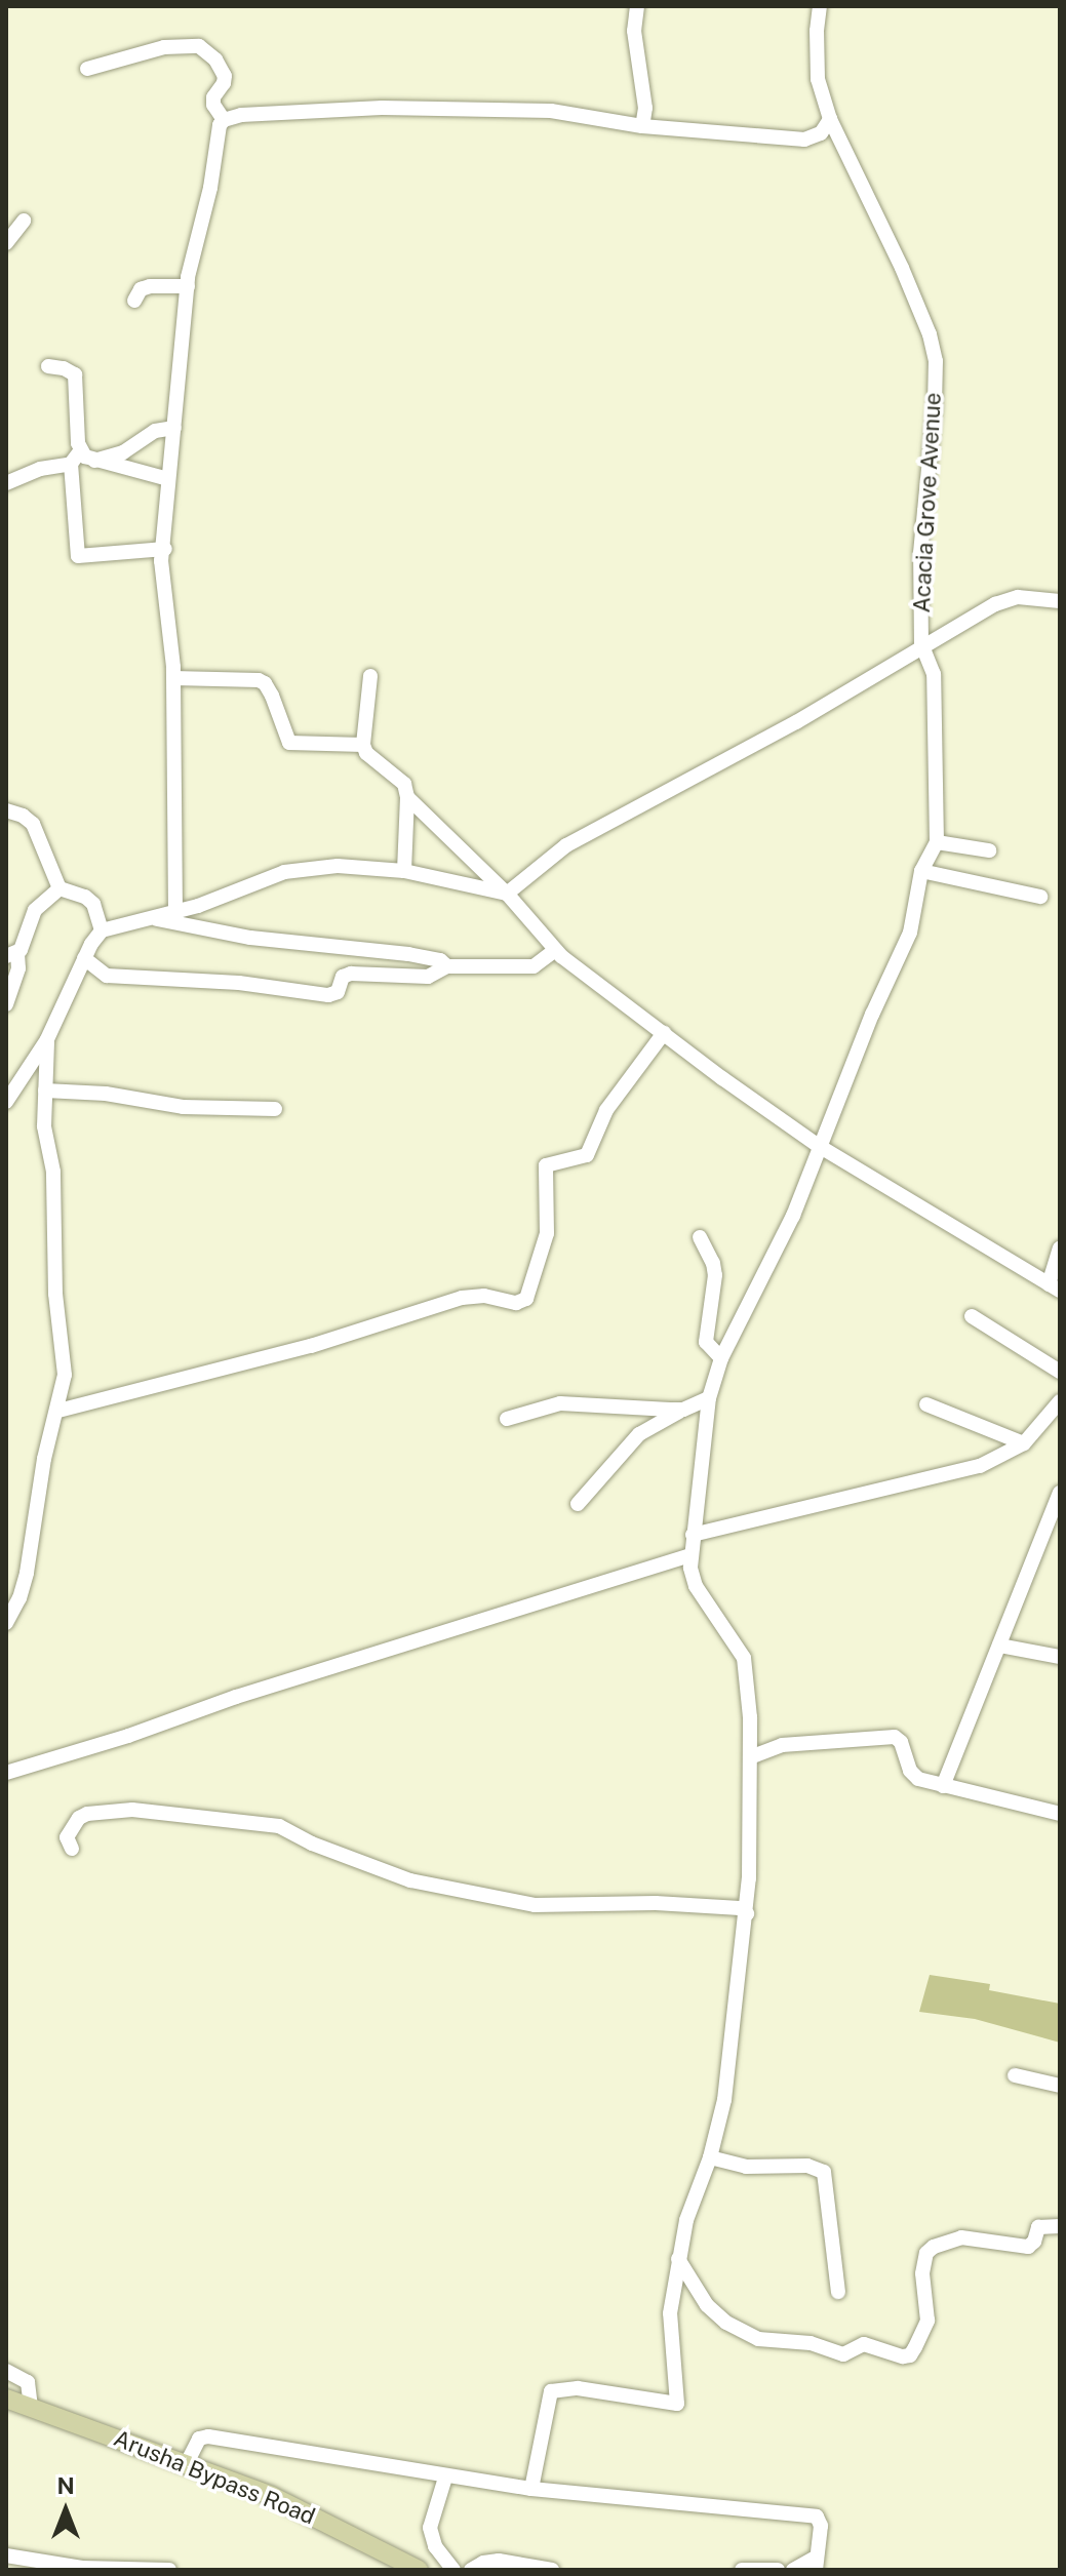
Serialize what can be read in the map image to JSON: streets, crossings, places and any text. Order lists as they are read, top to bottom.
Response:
{
  "streets": {
    "main road": ["Arusha Bypass Road"],
    "street": ["Acacia Grove Avenue"]
  },
  "north": "top"
}
